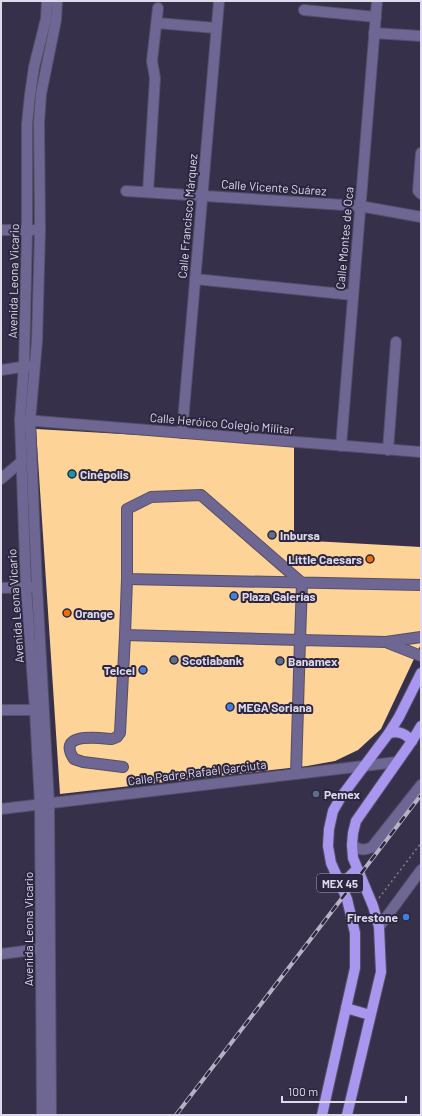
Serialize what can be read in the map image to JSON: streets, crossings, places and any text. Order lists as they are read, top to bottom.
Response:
{
  "streets": {
    "main road": ["MEX 45"],
    "street": [
      "Calle Vicente Suárez",
      "Calle Francisco Márquez",
      "Calle Montes de Oca",
      "Avenida Leona Vicario",
      "Calle Heróico Colegio Militar",
      "Calle Padre Rafaél Garciuta"
    ]
  },
  "crossings": [
    ["Calle Vicente Suárez", "Calle Francisco Márquez"],
    ["Calle Vicente Suárez", "Calle Montes de Oca"],
    ["Calle Francisco Márquez", "Calle Heróico Colegio Militar"],
    ["Calle Montes de Oca", "Calle Heróico Colegio Militar"],
    ["Avenida Leona Vicario", "Calle Heróico Colegio Militar"],
    ["Avenida Leona Vicario", "Calle Padre Rafaél Garciuta"],
    ["Calle Padre Rafaél Garciuta", "MEX 45"]
  ],
  "places": [
    "Cinépolis",
    "Inbursa",
    "Little Caesars",
    "Plaza Galerías",
    "Orange",
    "Scotiabank",
    "Banamex",
    "Telcel",
    "MEGA Soriana",
    "Pemex",
    "Firestone"
  ],
  "scale_bar": "100 m"
}
